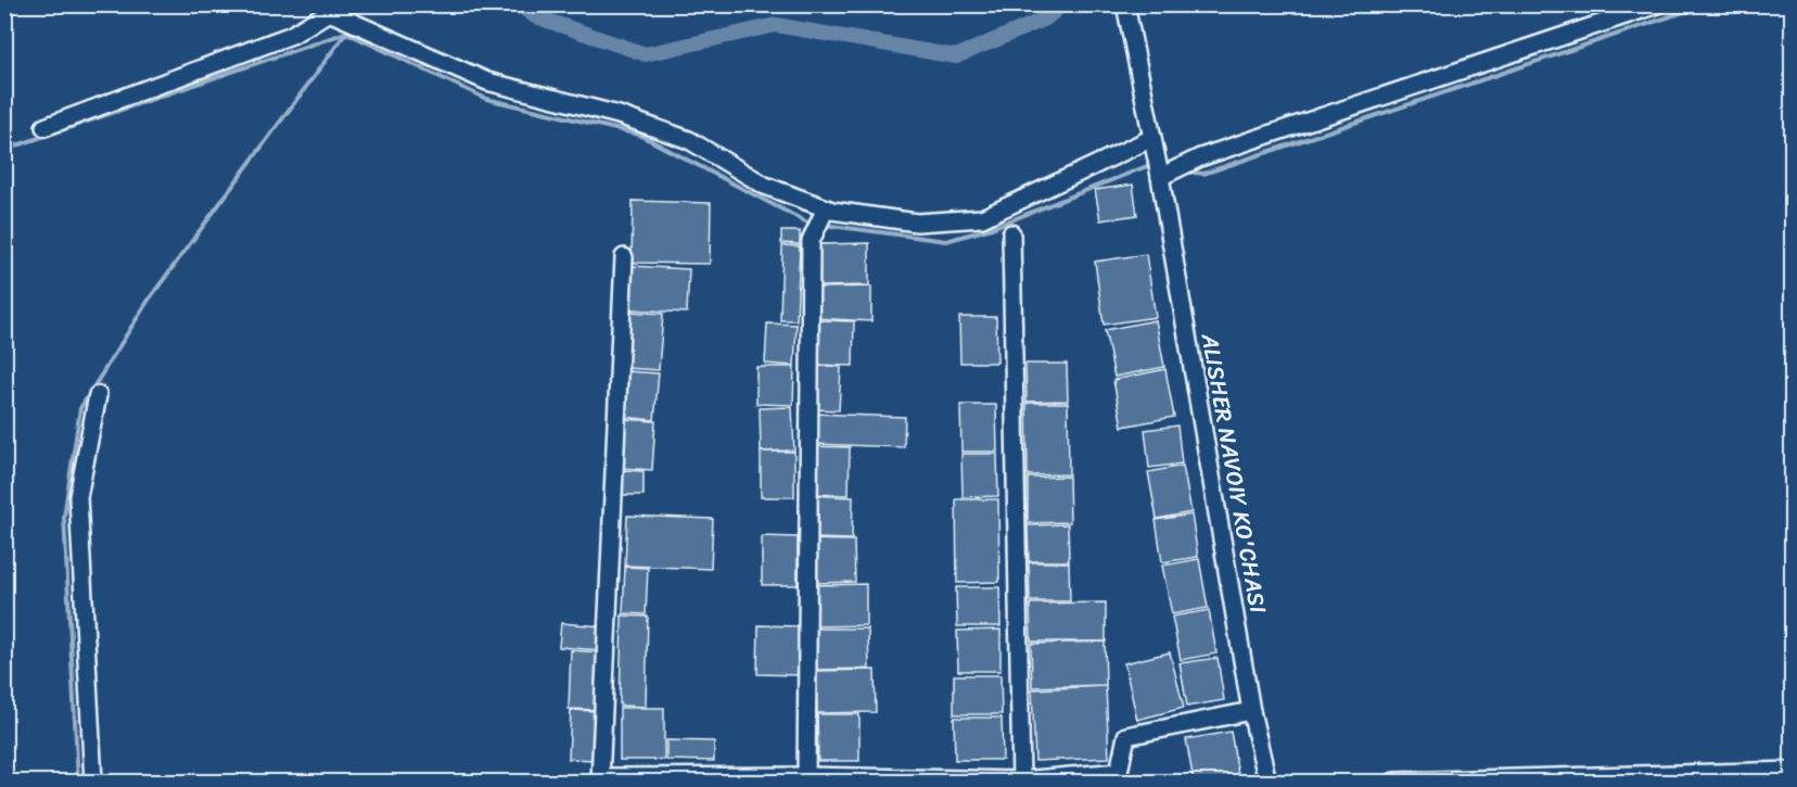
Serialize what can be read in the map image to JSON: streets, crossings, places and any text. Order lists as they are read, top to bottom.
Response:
{
  "streets": {
    "street": ["ALISHER NAVOIY KO'CHASI"]
  }
}
